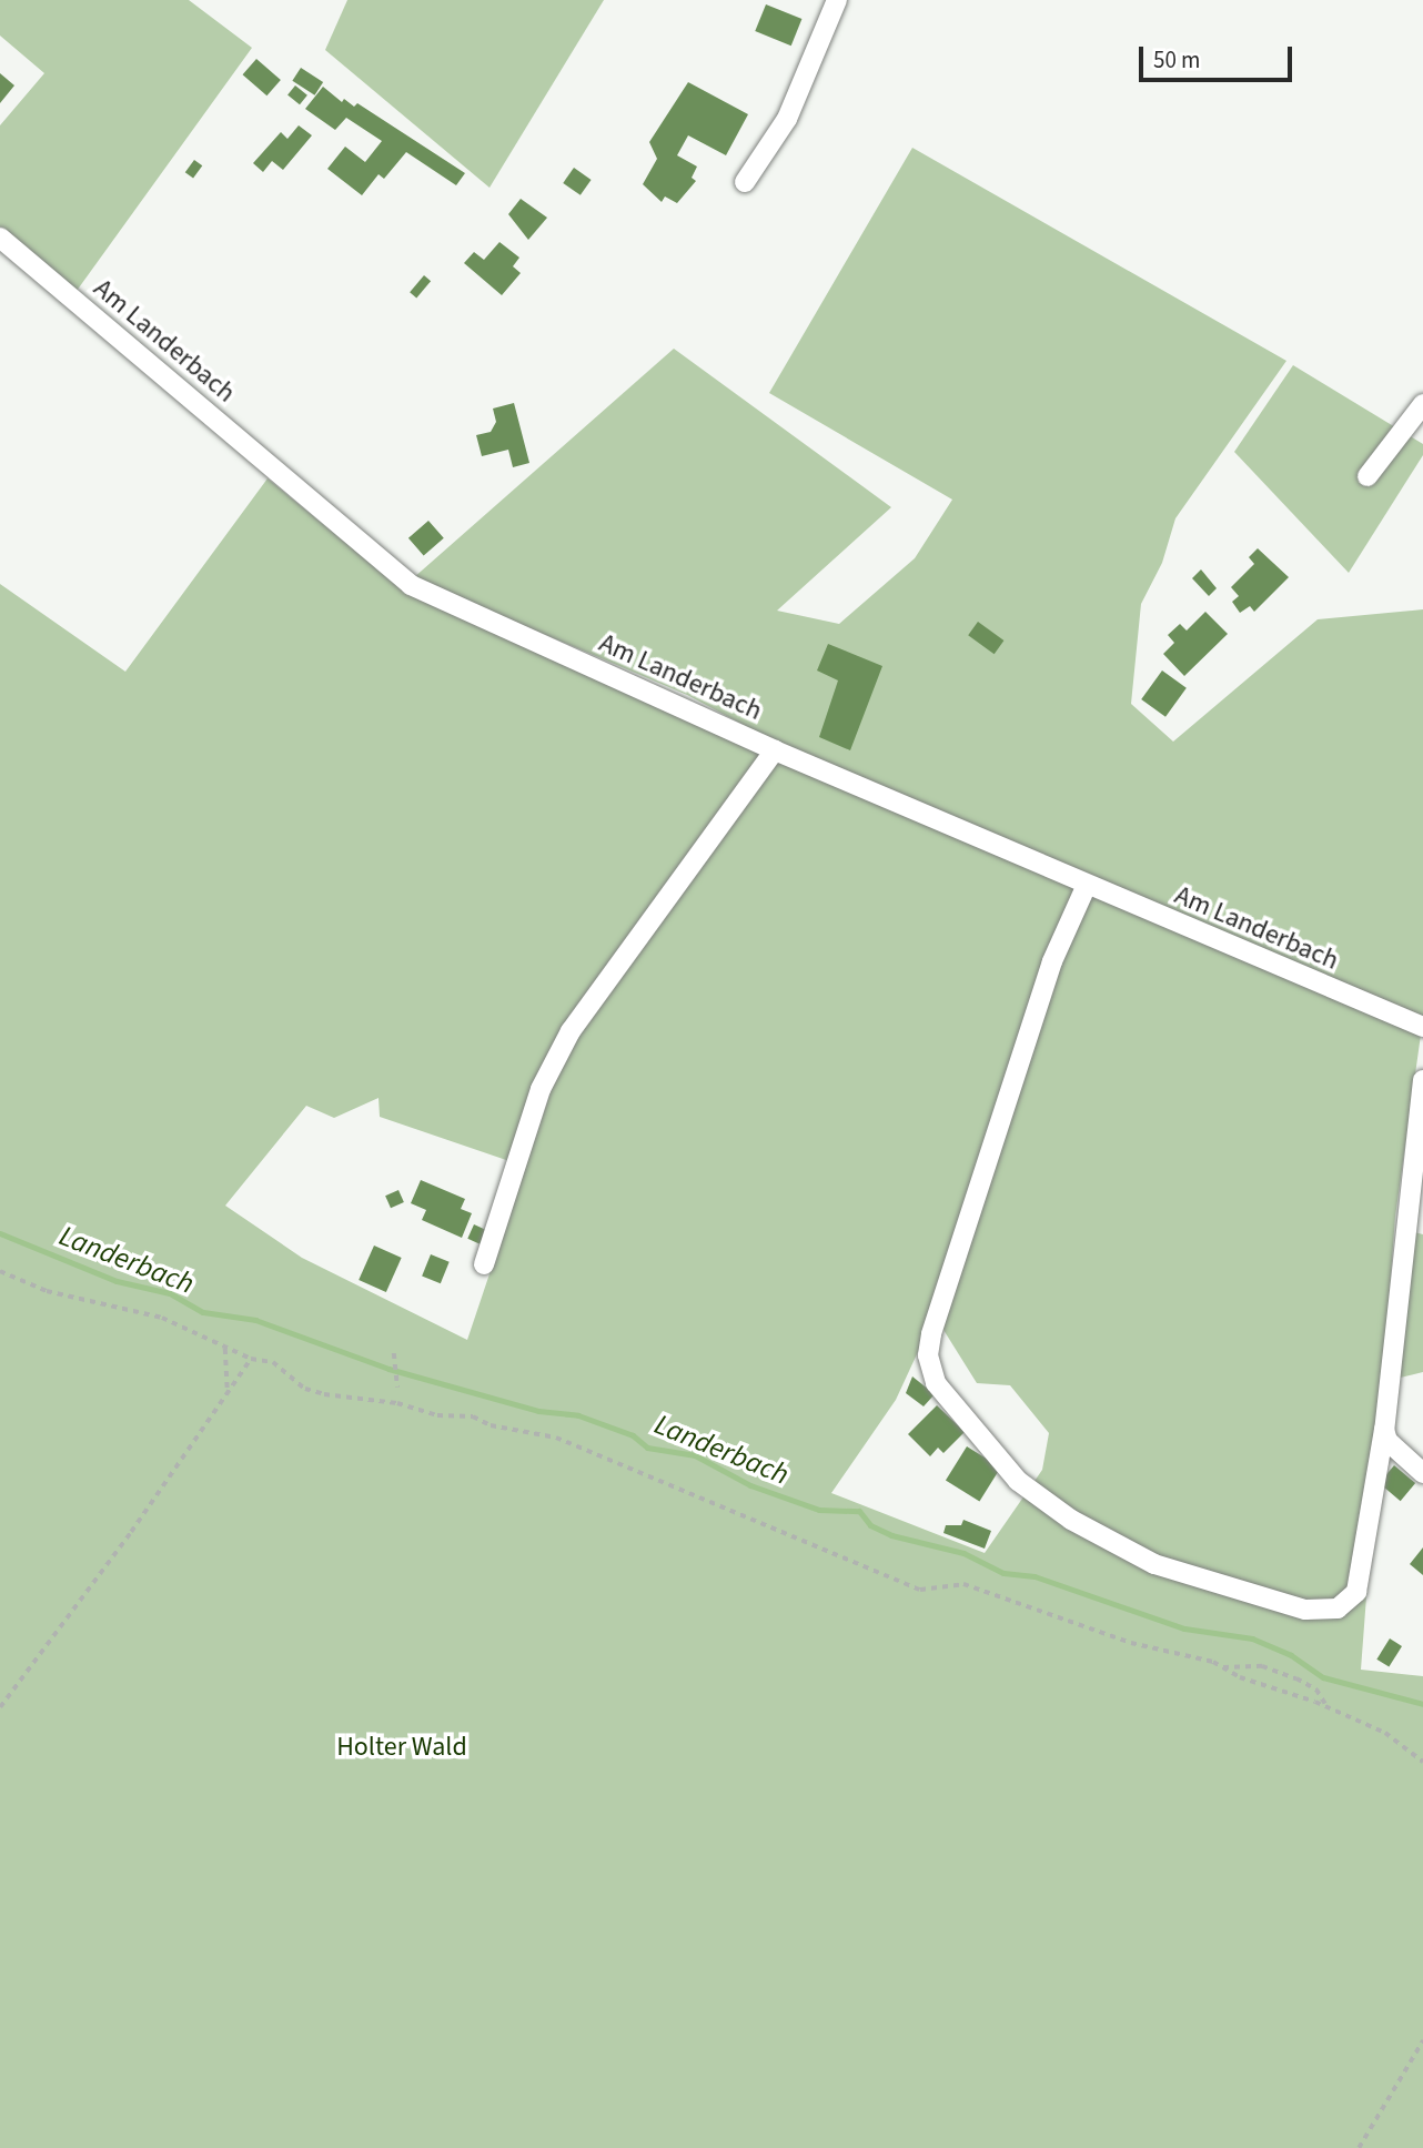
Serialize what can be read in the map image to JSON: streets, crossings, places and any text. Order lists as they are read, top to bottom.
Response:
{
  "streets": {
    "street": ["Am Landerbach"]
  },
  "water": ["Landerbach"],
  "parks": ["Holter Wald"],
  "scale_bar": "50 m"
}
